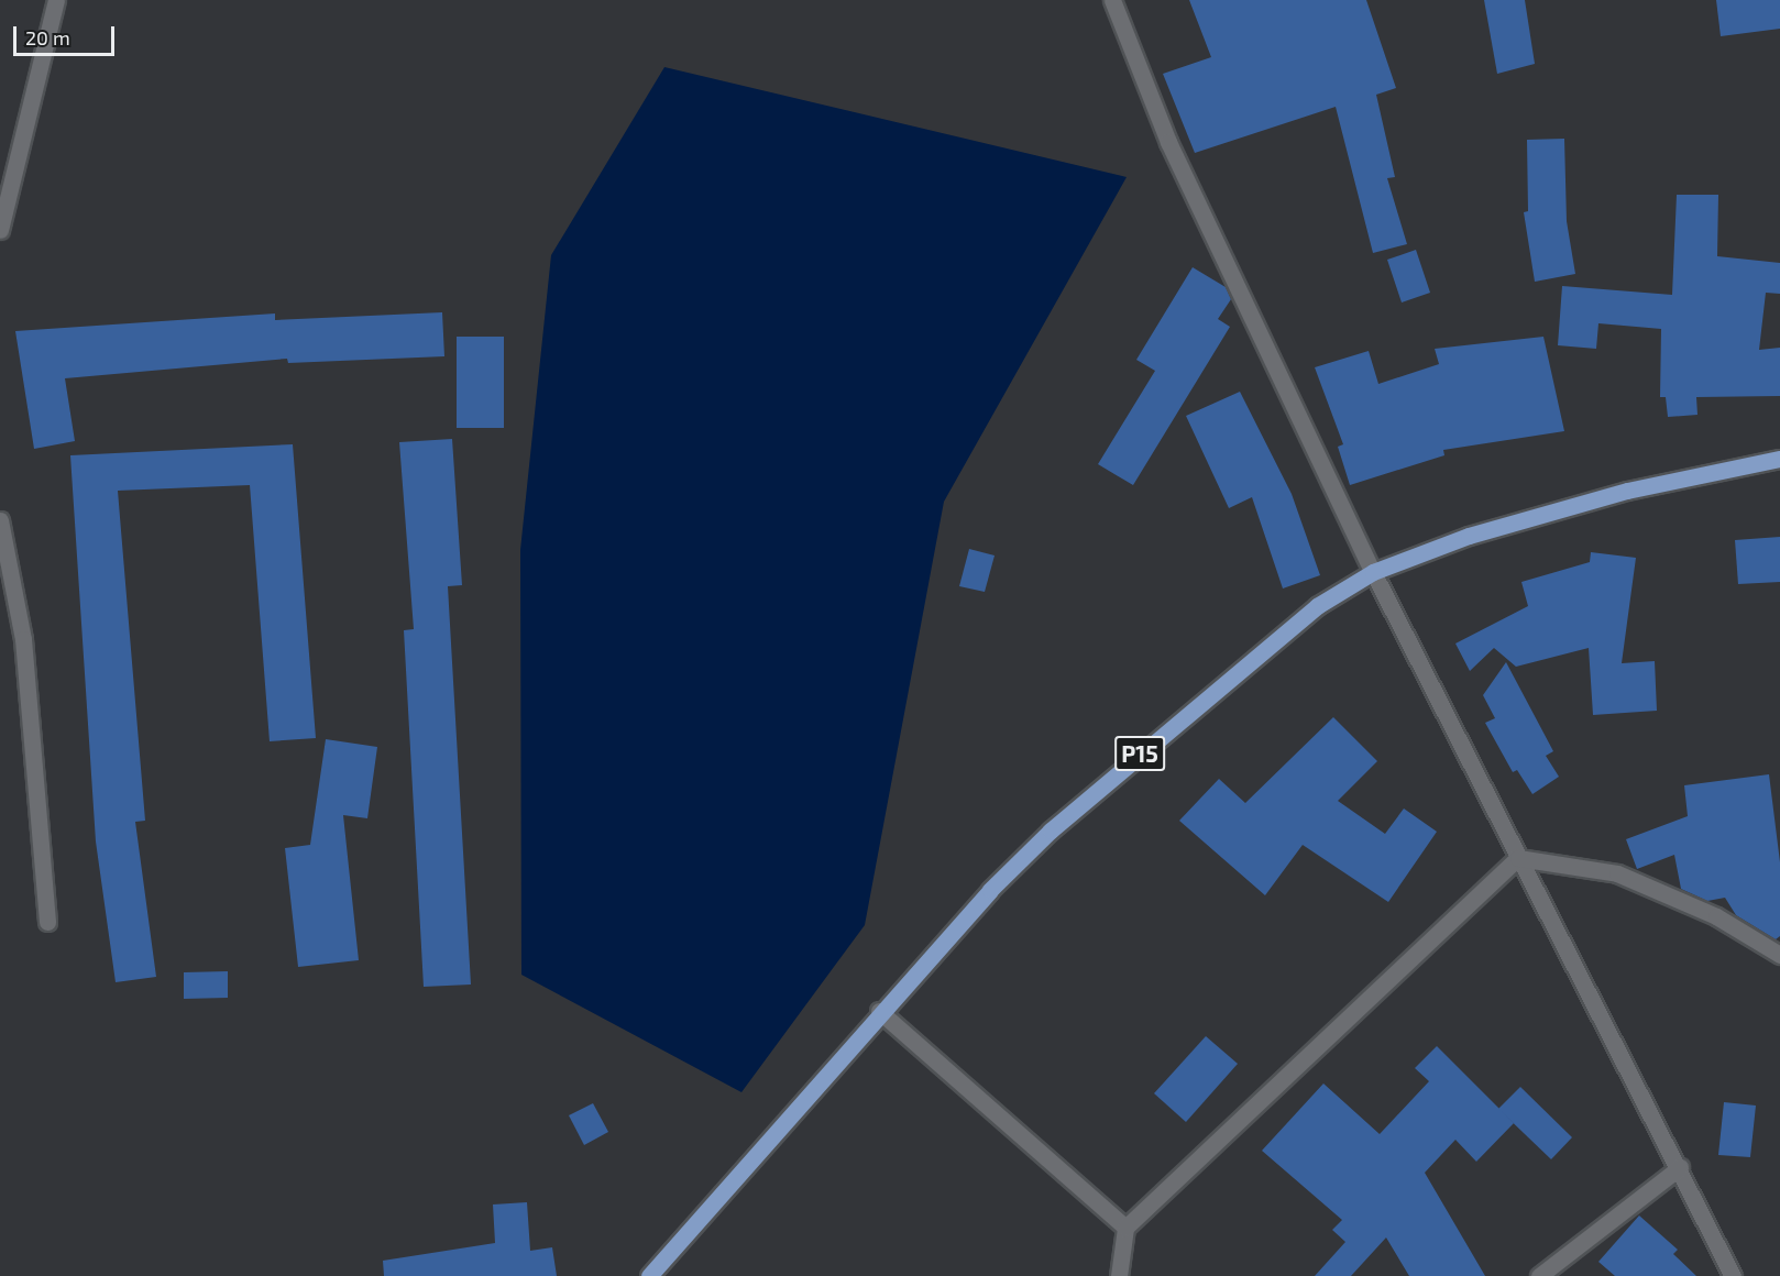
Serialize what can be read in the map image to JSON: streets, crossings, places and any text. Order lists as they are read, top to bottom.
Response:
{
  "streets": {
    "main road": ["P15"]
  },
  "scale_bar": "20 m"
}
